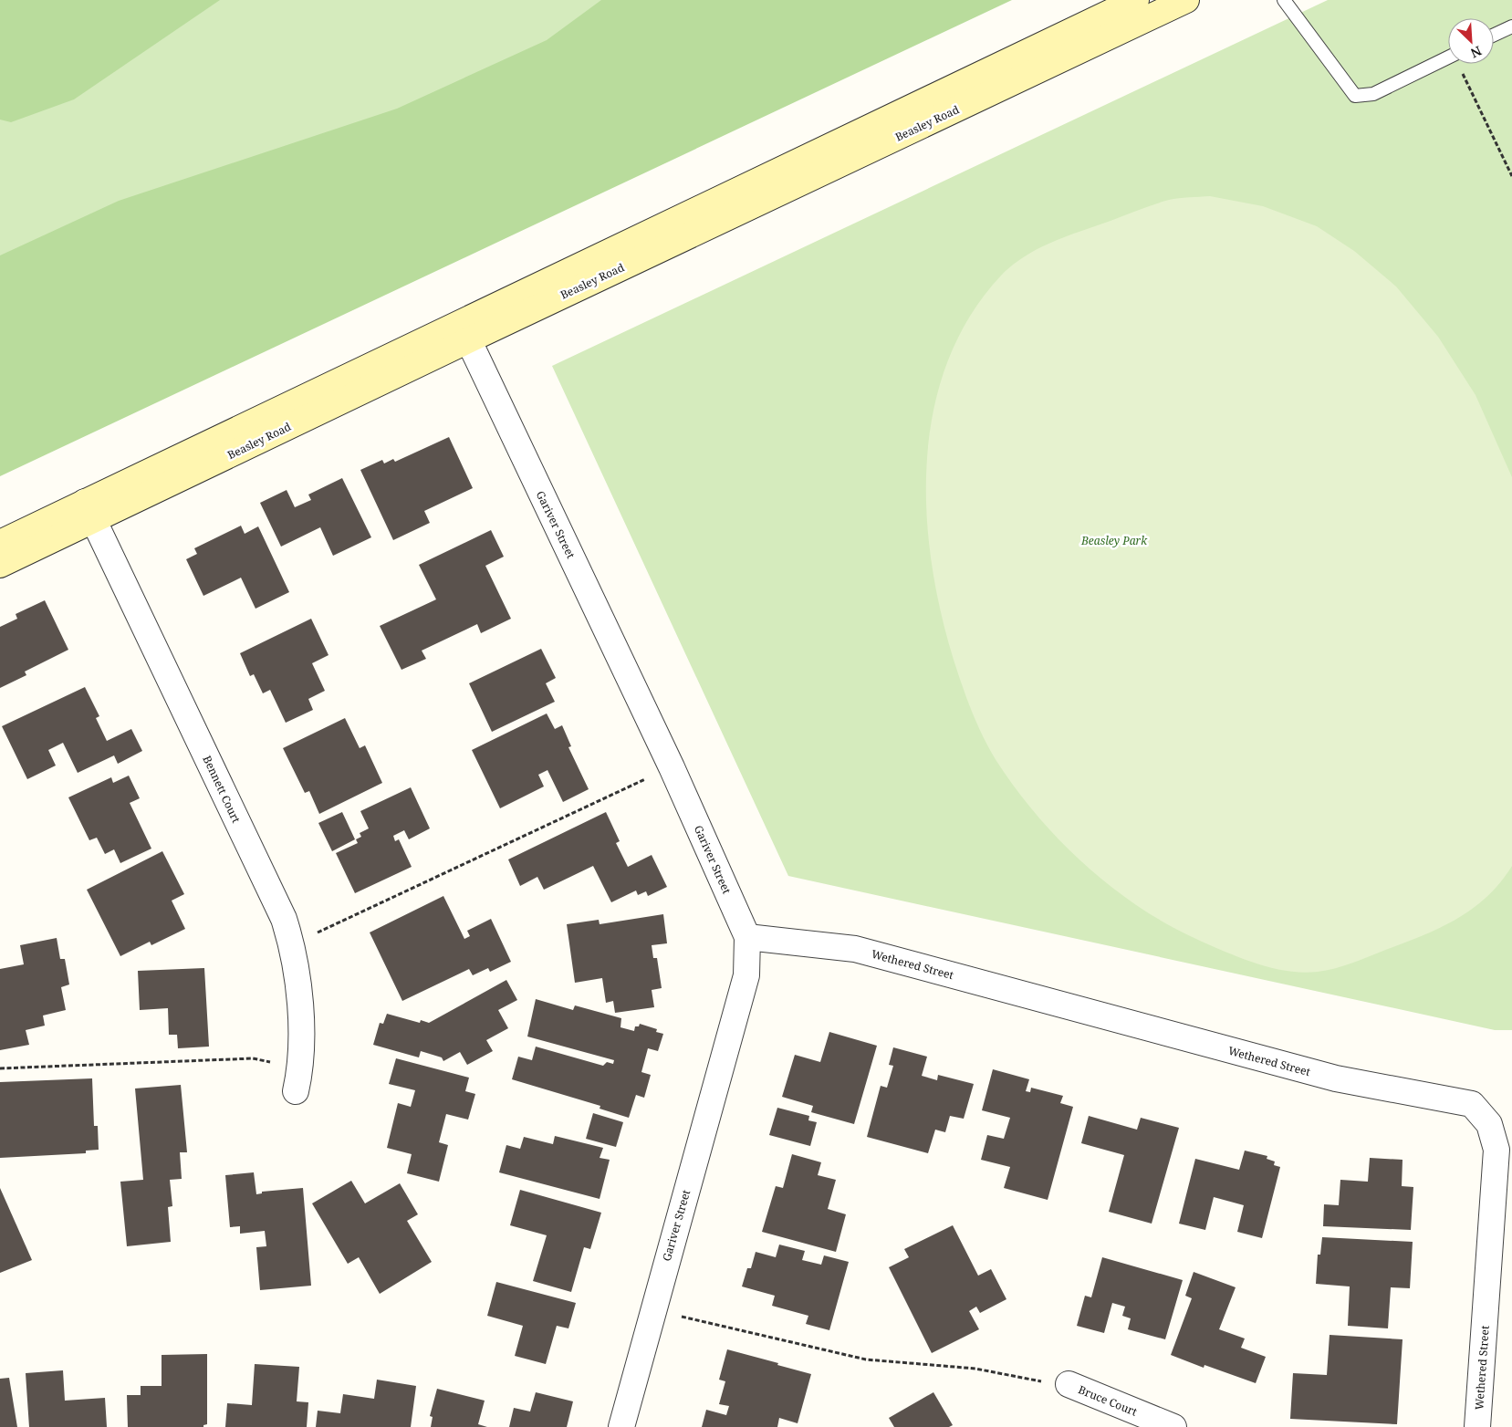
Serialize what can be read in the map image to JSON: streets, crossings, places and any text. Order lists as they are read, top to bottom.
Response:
{
  "streets": {
    "main road": ["Beasley Road"],
    "street": [
      "Gariver Street",
      "Bennett Court",
      "Wethered Street",
      "Bruce Court"
    ]
  },
  "crossings": [
    ["Beasley Road", "Gariver Street"],
    ["Beasley Road", "Bennett Court"],
    ["Gariver Street", "Wethered Street"]
  ],
  "parks": ["Beasley Park"],
  "north": "bottom right"
}
